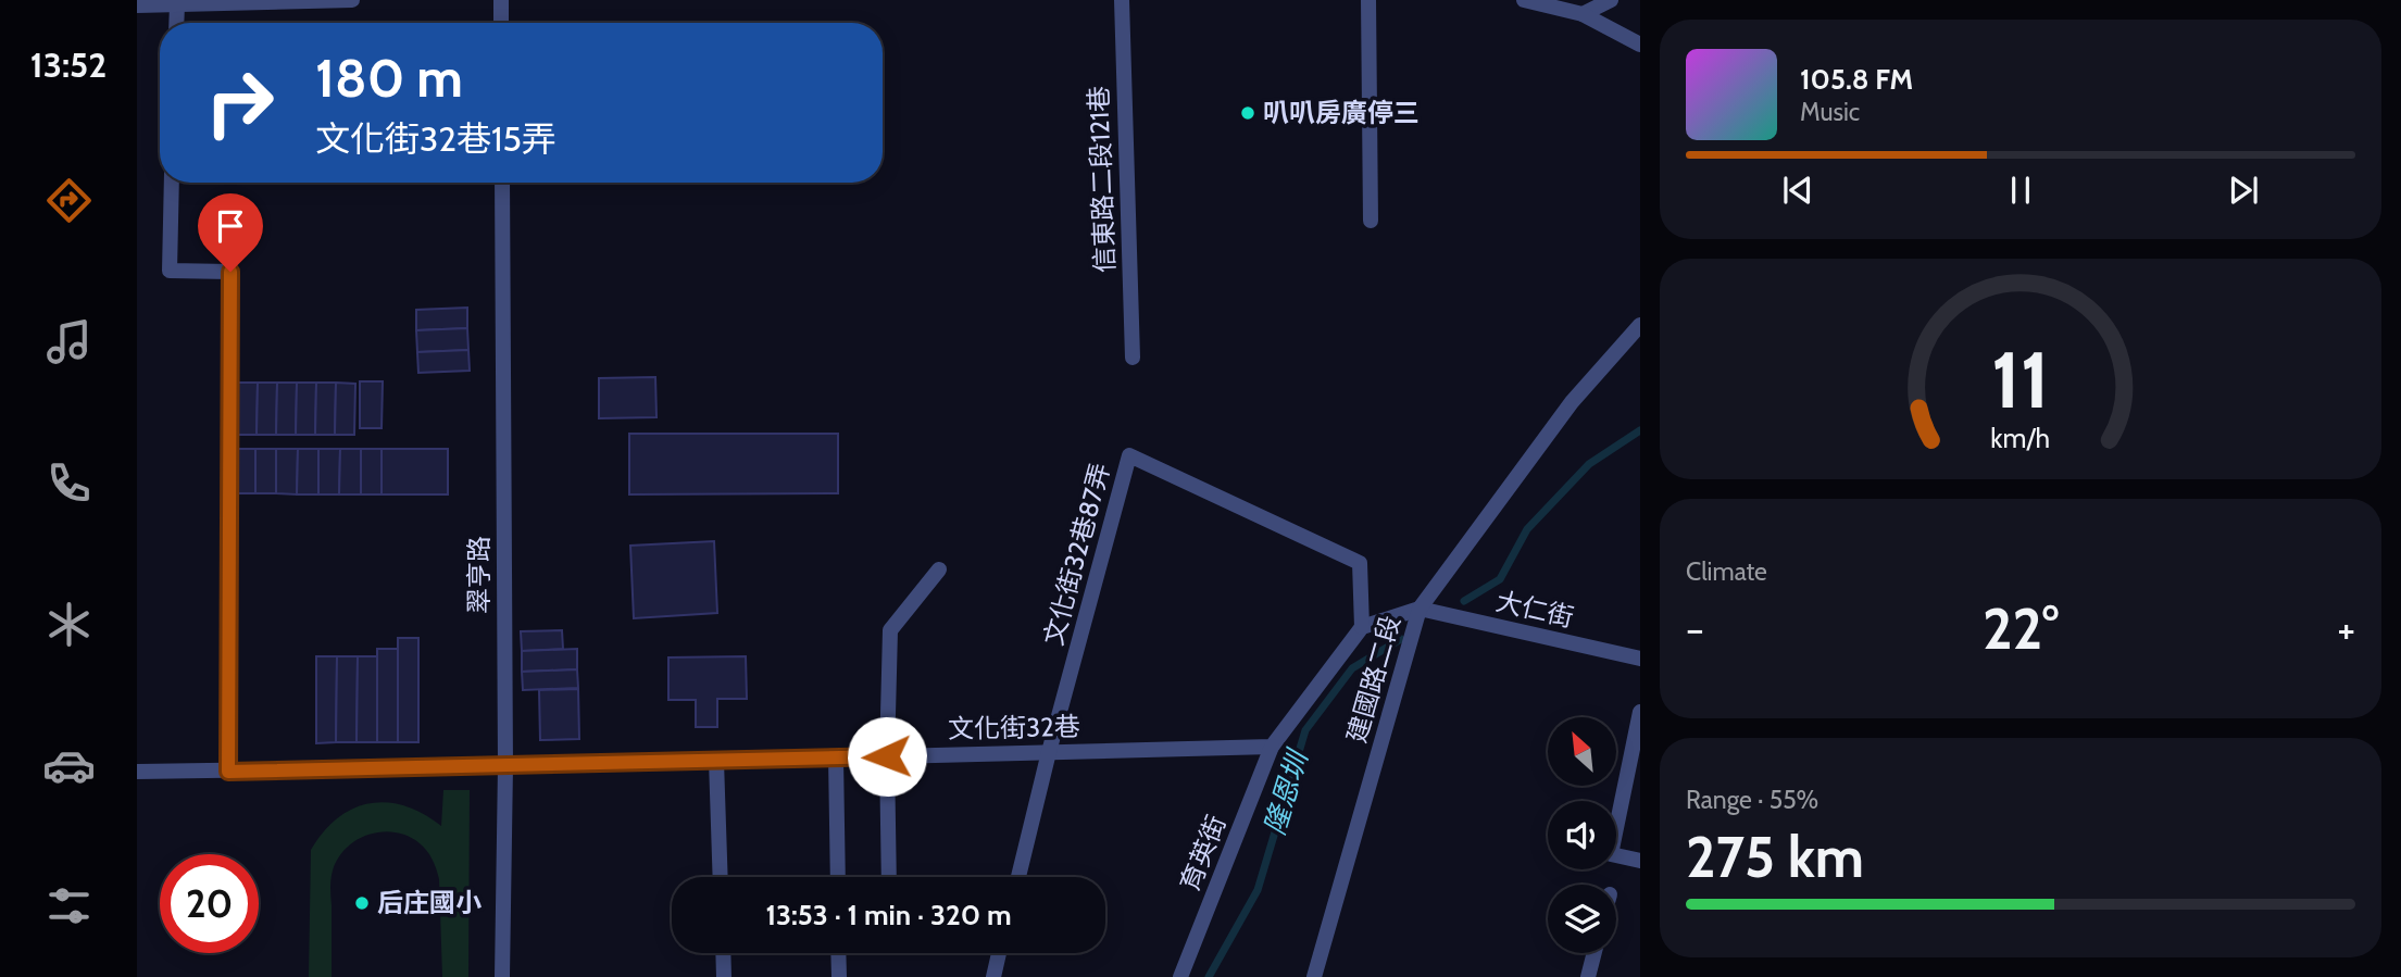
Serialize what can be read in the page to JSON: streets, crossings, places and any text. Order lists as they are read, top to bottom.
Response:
{
  "streets": {
    "street": [
      "信東路二段121巷",
      "文化街32巷87弄",
      "翠亨路",
      "大仁街",
      "建國路二段",
      "文化街32巷",
      "育英街"
    ]
  },
  "crossings": [
    ["文化街32巷87弄", "文化街32巷"],
    ["翠亨路", "文化街32巷"],
    ["大仁街", "建國路二段"],
    ["文化街32巷", "育英街"]
  ],
  "water": ["隆恩圳"],
  "places": ["叭叭房廣停三", "后庄國小"],
  "north": "top left",
  "page": {
    "tabs": "13:52",
    "turn": ["180 m", "文化街32巷15弄"],
    "song": ["105.8 FM", "Music"],
    "tile": [
      "Climate",
      ["Range · 55%", "275 km"]
    ],
    "heat": ["−", "22°", "+"],
    "limit": "20",
    "trip": "13:53 · 1 min · 320 m",
    "gauge": ["11", "km/h"]
  }
}
